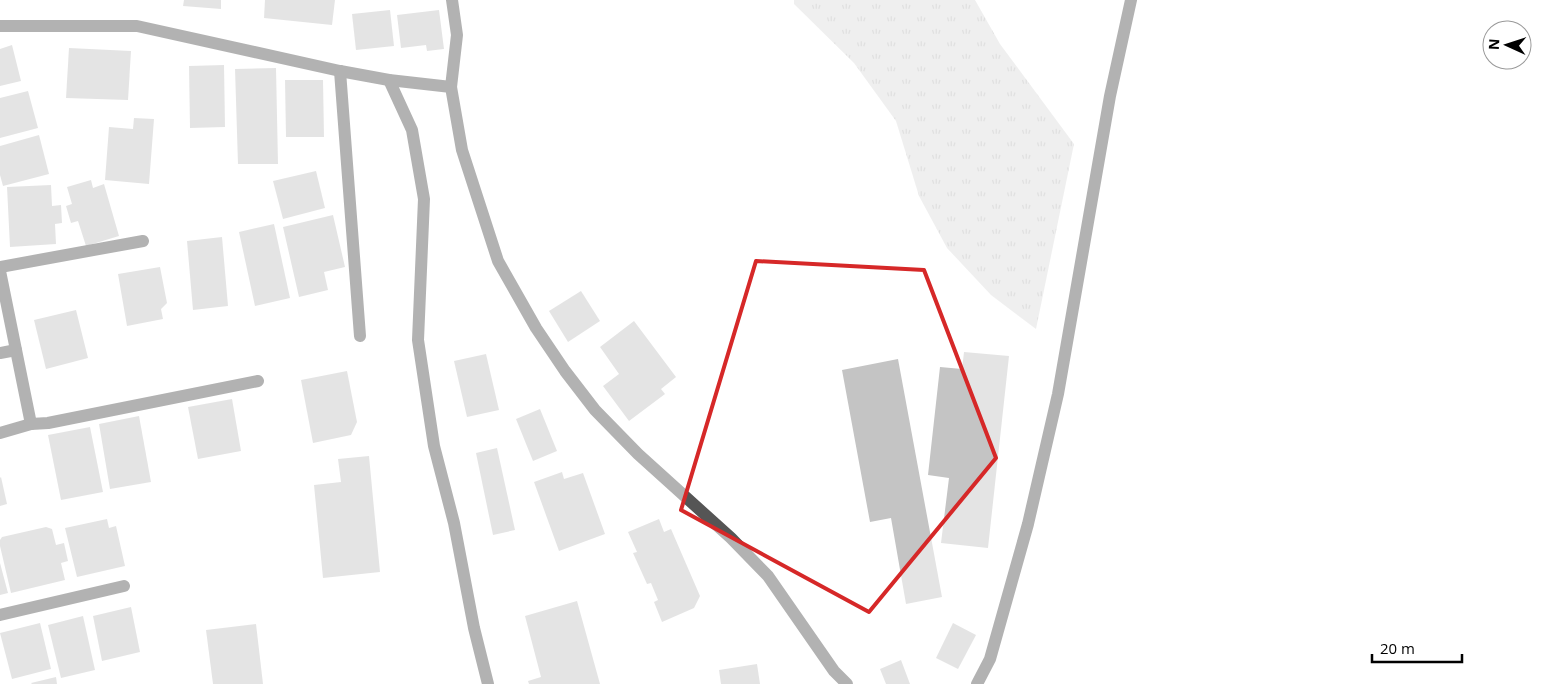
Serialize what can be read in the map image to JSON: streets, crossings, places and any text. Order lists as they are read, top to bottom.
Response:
{
  "scale_bar": "20 m",
  "north": "left"
}
